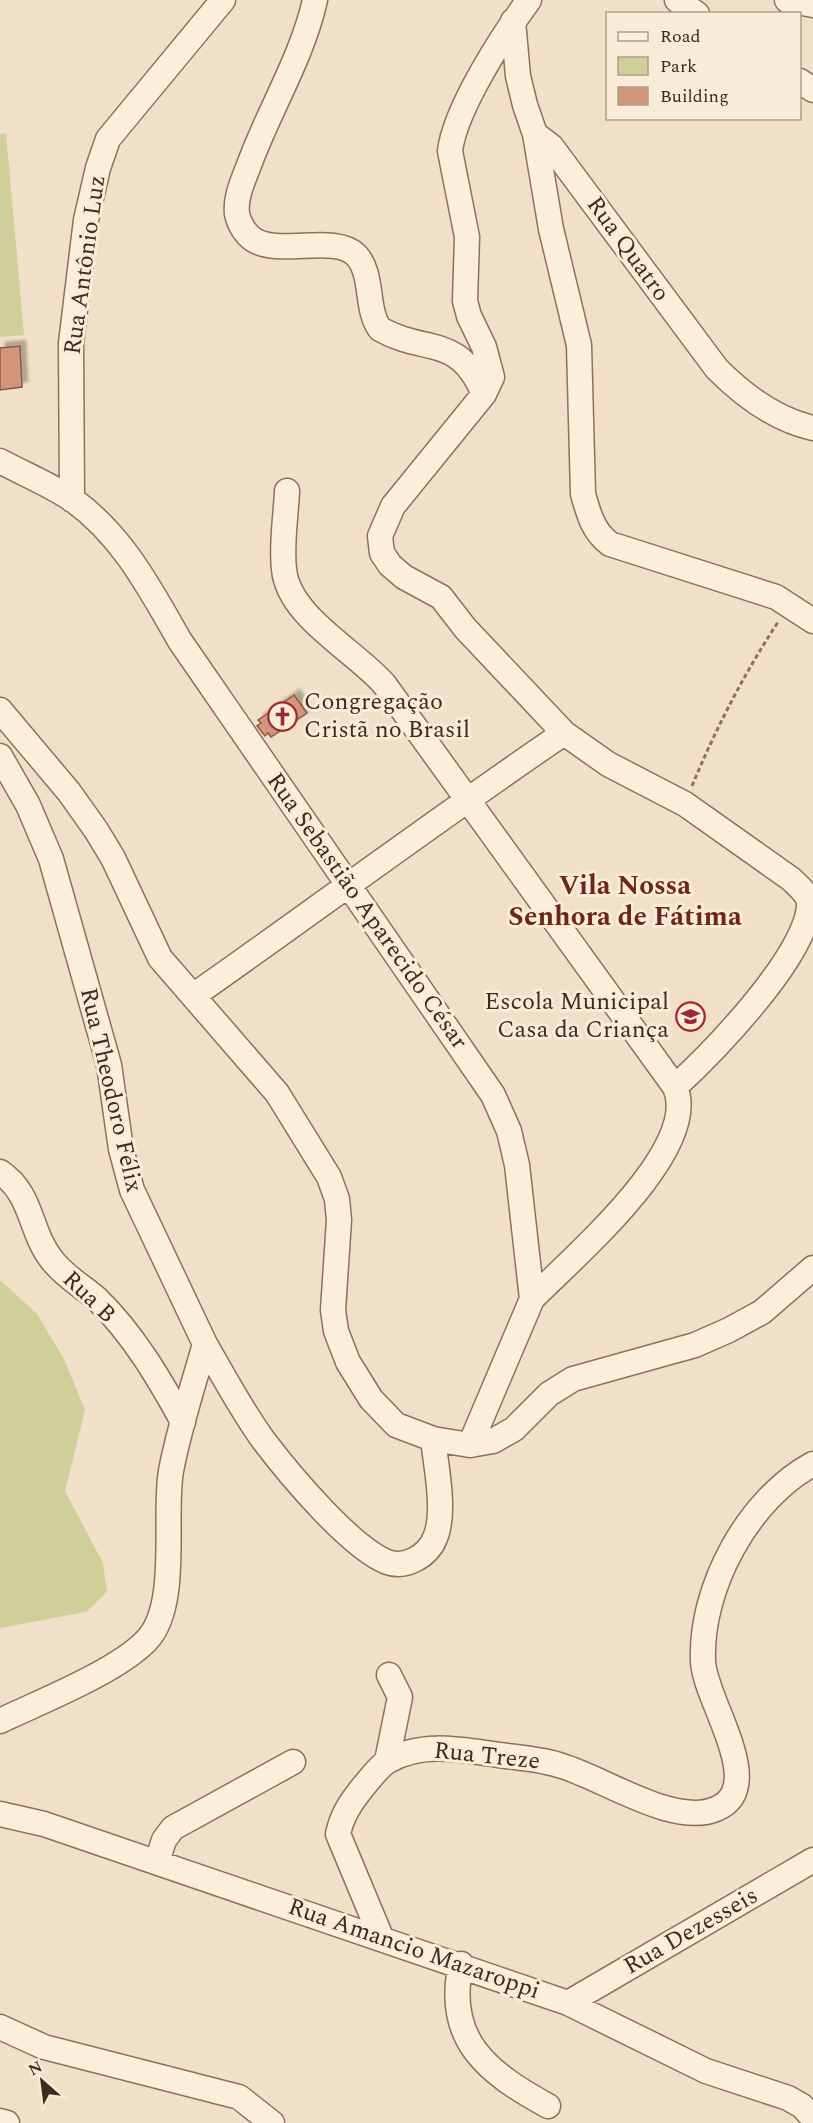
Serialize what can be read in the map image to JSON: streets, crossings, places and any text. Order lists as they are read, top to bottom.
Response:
{
  "streets": {
    "street": [
      "Rua Quatro",
      "Rua Antônio Luz",
      "Rua Sebastião Aparecido César",
      "Rua Theodoro Félix",
      "Rua B",
      "Rua Treze",
      "Rua Dezesseis",
      "Rua Amancio Mazaroppi"
    ]
  },
  "crossings": [
    ["Rua Antônio Luz", "Rua Sebastião Aparecido César"],
    ["Rua Dezesseis", "Rua Amancio Mazaroppi"]
  ],
  "districts": ["Vila Nossa Senhora de Fátima"],
  "places": {
    "church": ["Congregação Cristã no Brasil"],
    "school or university": ["Escola Municipal Casa da Criança"]
  },
  "legend": ["Road", "Park", "Building"],
  "north": "top left"
}
